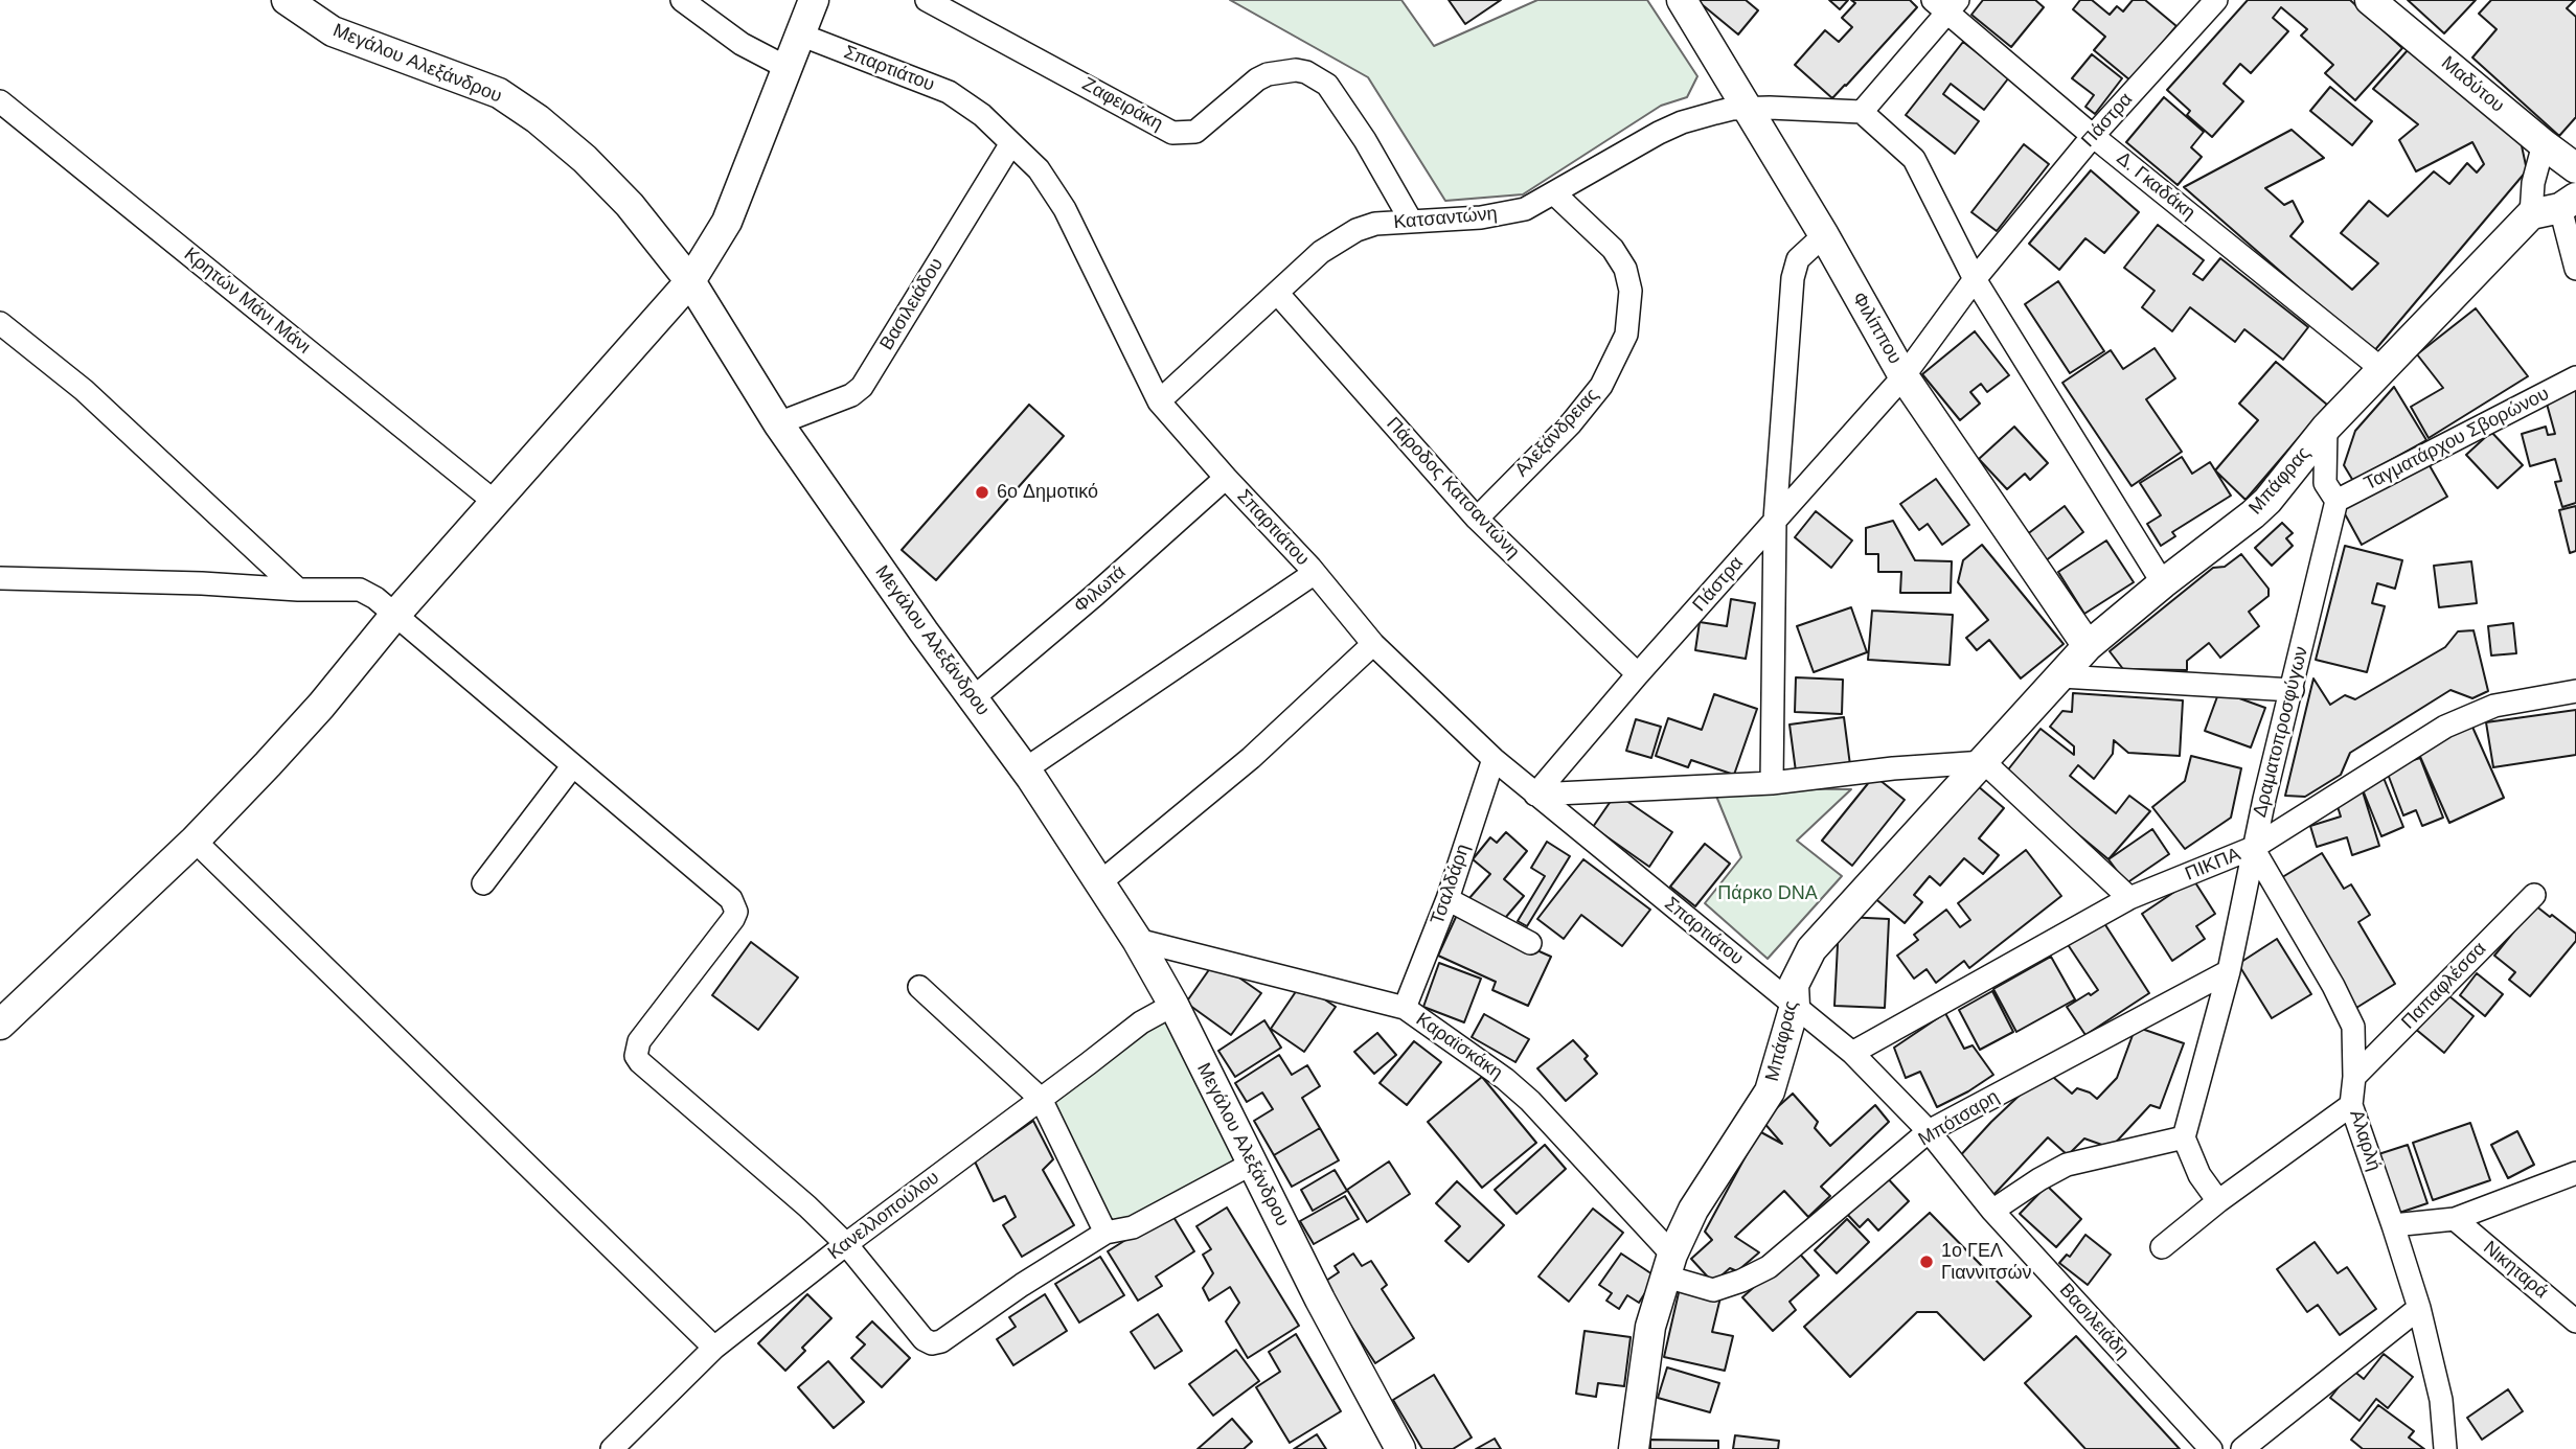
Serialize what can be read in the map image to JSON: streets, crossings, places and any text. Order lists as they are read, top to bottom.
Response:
{
  "streets": {
    "street": [
      "Μεγάλου Αλεξάνδρου",
      "Σπαρτιάτου",
      "Μαδύτου",
      "Ζαφειράκη",
      "Πάστρα",
      "Δ. Γκαδάκη",
      "Κατσαντώνη",
      "Κρητών Μάνι Μάνι",
      "Βασιλειάδου",
      "Φιλίππου",
      "Αλεξάνδρειας",
      "Ταγματάρχου Σβορώνου",
      "Μπάφρας",
      "Πάροδος Κατσαντώνη",
      "Φιλωτά",
      "Δραματοπροσφύγων",
      "ΠΙΚΠΑ",
      "Τσαλδάρη",
      "Παπαφλέσσα",
      "Καραϊσκάκη",
      "Μπότσαρη",
      "Αλαρλή",
      "Κανελλοπούλου",
      "Νικηταρά",
      "Βασιλειάδη"
    ]
  },
  "crossings": [
    ["Μεγάλου Αλεξάνδρου", "Βασιλειάδου"],
    ["Μεγάλου Αλεξάνδρου", "Φιλωτά"],
    ["Μεγάλου Αλεξάνδρου", "Καραϊσκάκη"],
    ["Μεγάλου Αλεξάνδρου", "Κανελλοπούλου"],
    ["Σπαρτιάτου", "Πάστρα"],
    ["Σπαρτιάτου", "Κατσαντώνη"],
    ["Σπαρτιάτου", "Βασιλειάδου"],
    ["Σπαρτιάτου", "Μπάφρας"],
    ["Σπαρτιάτου", "Φιλωτά"],
    ["Σπαρτιάτου", "Τσαλδάρη"],
    ["Σπαρτιάτου", "Βασιλειάδη"],
    ["Ζαφειράκη", "Κατσαντώνη"],
    ["Πάστρα", "Δ. Γκαδάκη"],
    ["Πάστρα", "Φιλίππου"],
    ["Πάστρα", "Πάροδος Κατσαντώνη"],
    ["Δ. Γκαδάκη", "Μπάφρας"],
    ["Κατσαντώνη", "Φιλίππου"],
    ["Κατσαντώνη", "Αλεξάνδρειας"],
    ["Κατσαντώνη", "Πάροδος Κατσαντώνη"],
    ["Φιλίππου", "Μπάφρας"],
    ["Αλεξάνδρειας", "Πάροδος Κατσαντώνη"],
    ["Ταγματάρχου Σβορώνου", "Δραματοπροσφύγων"],
    ["Μπάφρας", "Καραϊσκάκη"],
    ["Μπάφρας", "Μπότσαρη"],
    ["Μπάφρας", "Βασιλειάδη"],
    ["Δραματοπροσφύγων", "ΠΙΚΠΑ"],
    ["Δραματοπροσφύγων", "Μπότσαρη"],
    ["Δραματοπροσφύγων", "Αλαρλή"],
    ["ΠΙΚΠΑ", "Αλαρλή"],
    ["ΠΙΚΠΑ", "Βασιλειάδη"],
    ["Τσαλδάρη", "Καραϊσκάκη"],
    ["Παπαφλέσσα", "Αλαρλή"],
    ["Καραϊσκάκη", "Μπότσαρη"],
    ["Μπότσαρη", "Βασιλειάδη"]
  ],
  "parks": ["Πάρκο DNA"],
  "places": ["6ο Δημοτικό", "1o ΓΕΛ Γιαννιτσών"]
}
